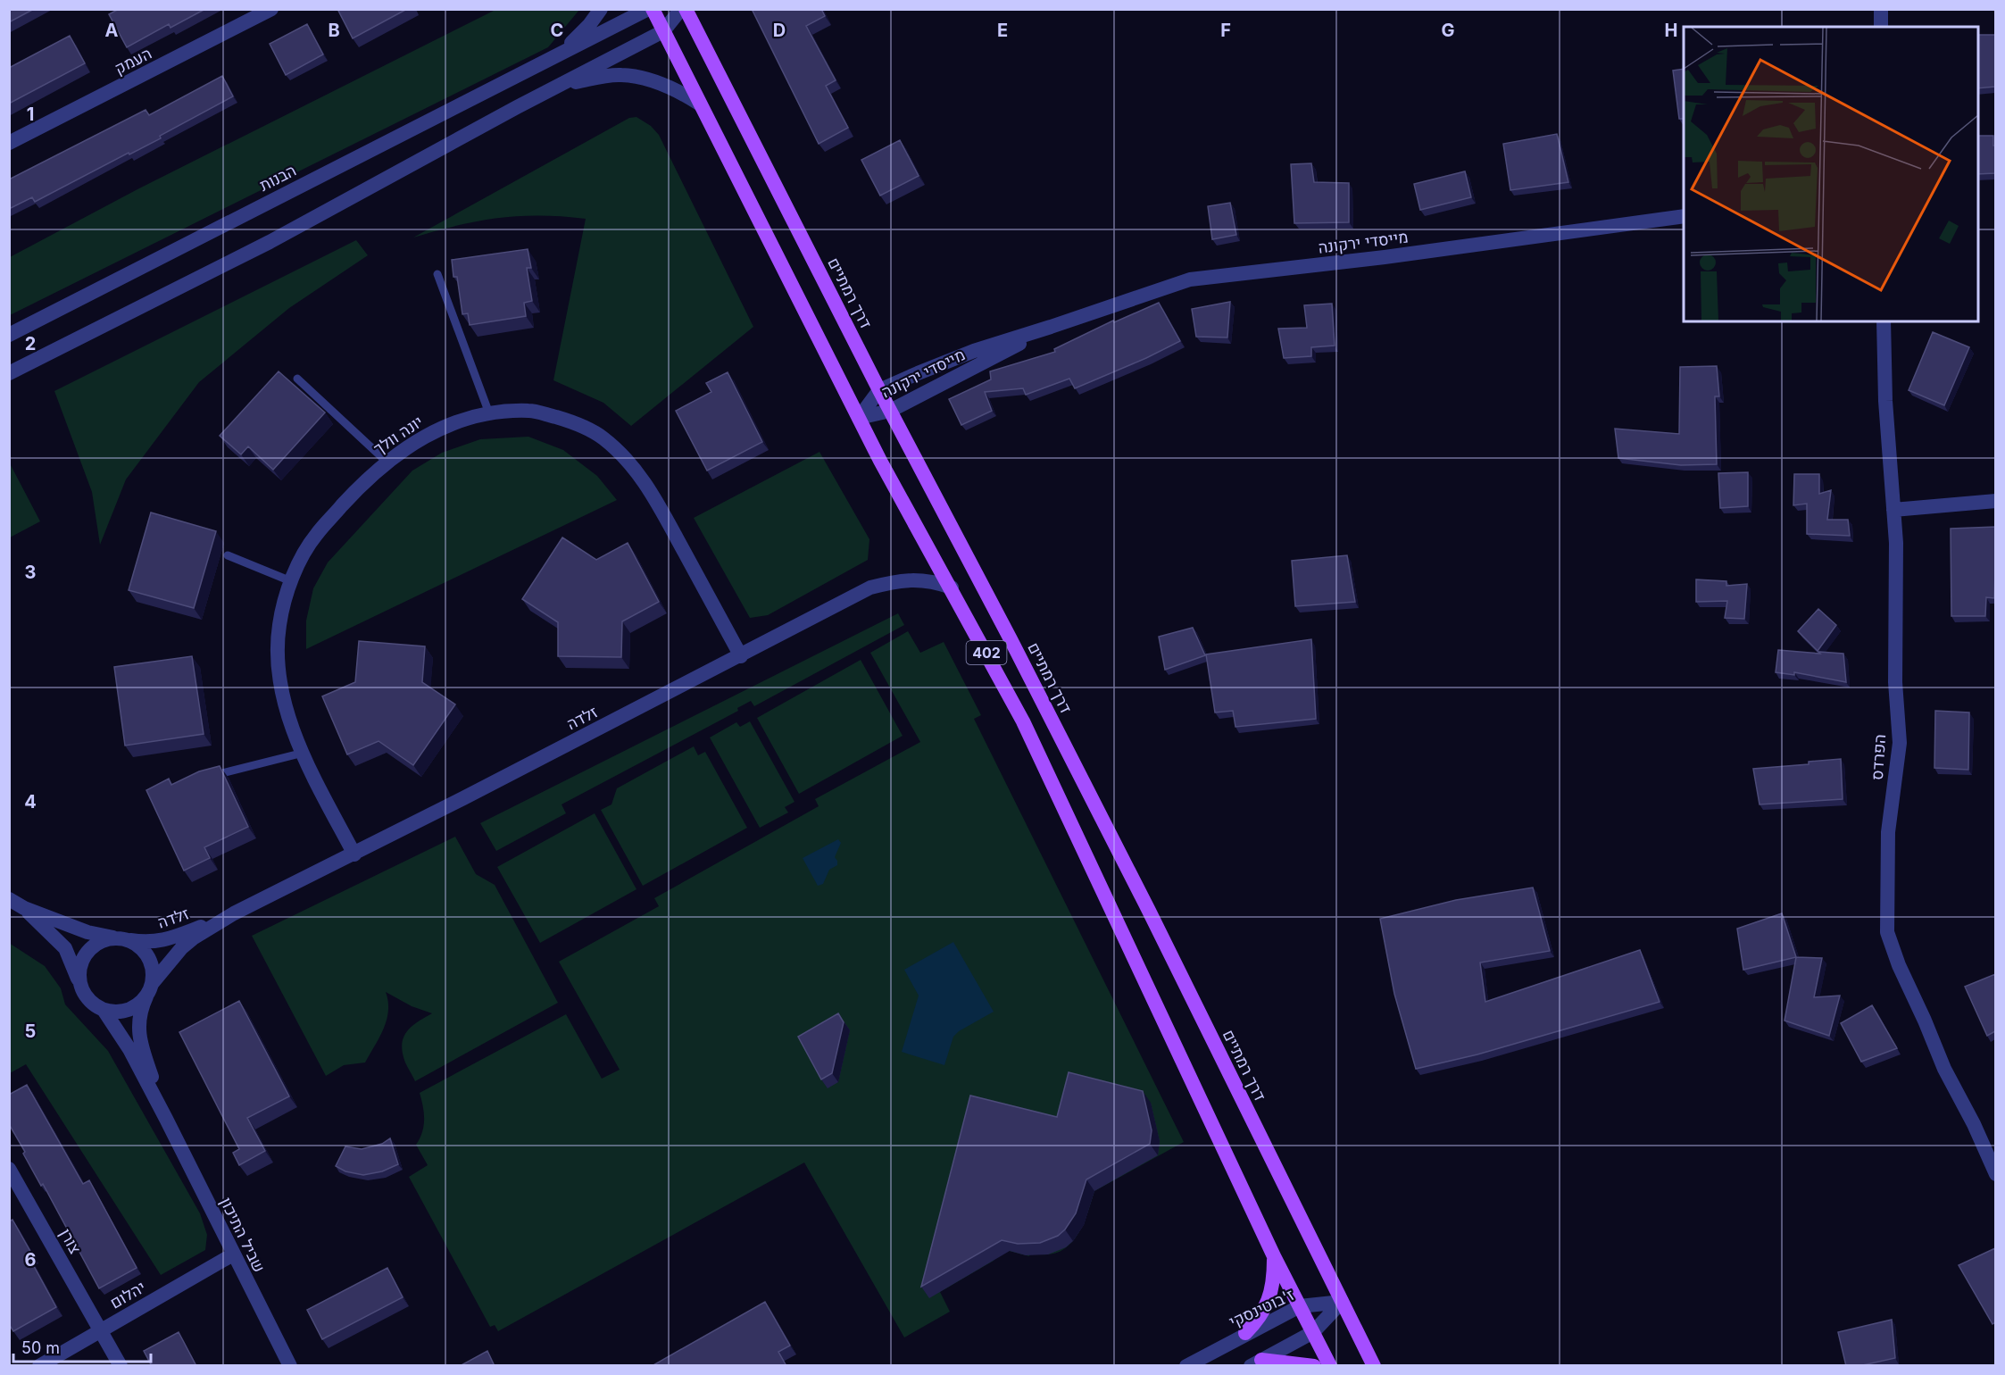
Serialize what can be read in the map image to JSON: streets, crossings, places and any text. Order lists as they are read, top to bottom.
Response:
{
  "streets": {
    "main road": ["דרך רמתיים", "402"],
    "street": [
      "העמק",
      "הבנות",
      "מייסדי ירקונה",
      "יונה וולך",
      "זלדה",
      "הפרדס",
      "שביל התיכון",
      "צורן",
      "יהלום",
      "ז'בוטינסקי"
    ]
  },
  "crossings": [
    ["מייסדי ירקונה", "דרך רמתיים"],
    ["מייסדי ירקונה", "402"],
    ["דרך רמתיים", "ז'בוטינסקי"],
    ["יונה וולך", "זלדה"],
    ["402", "זלדה"],
    ["402", "ז'בוטינסקי"],
    ["זלדה", "שביל התיכון"],
    ["שביל התיכון", "יהלום"],
    ["צורן", "יהלום"]
  ],
  "scale_bar": "50 m",
  "grid": {
    "columns": [
      "A",
      "B",
      "C",
      "D",
      "E",
      "F",
      "G",
      "H"
    ],
    "rows": [
      "1",
      "2",
      "3",
      "4",
      "5",
      "6"
    ]
  }
}
